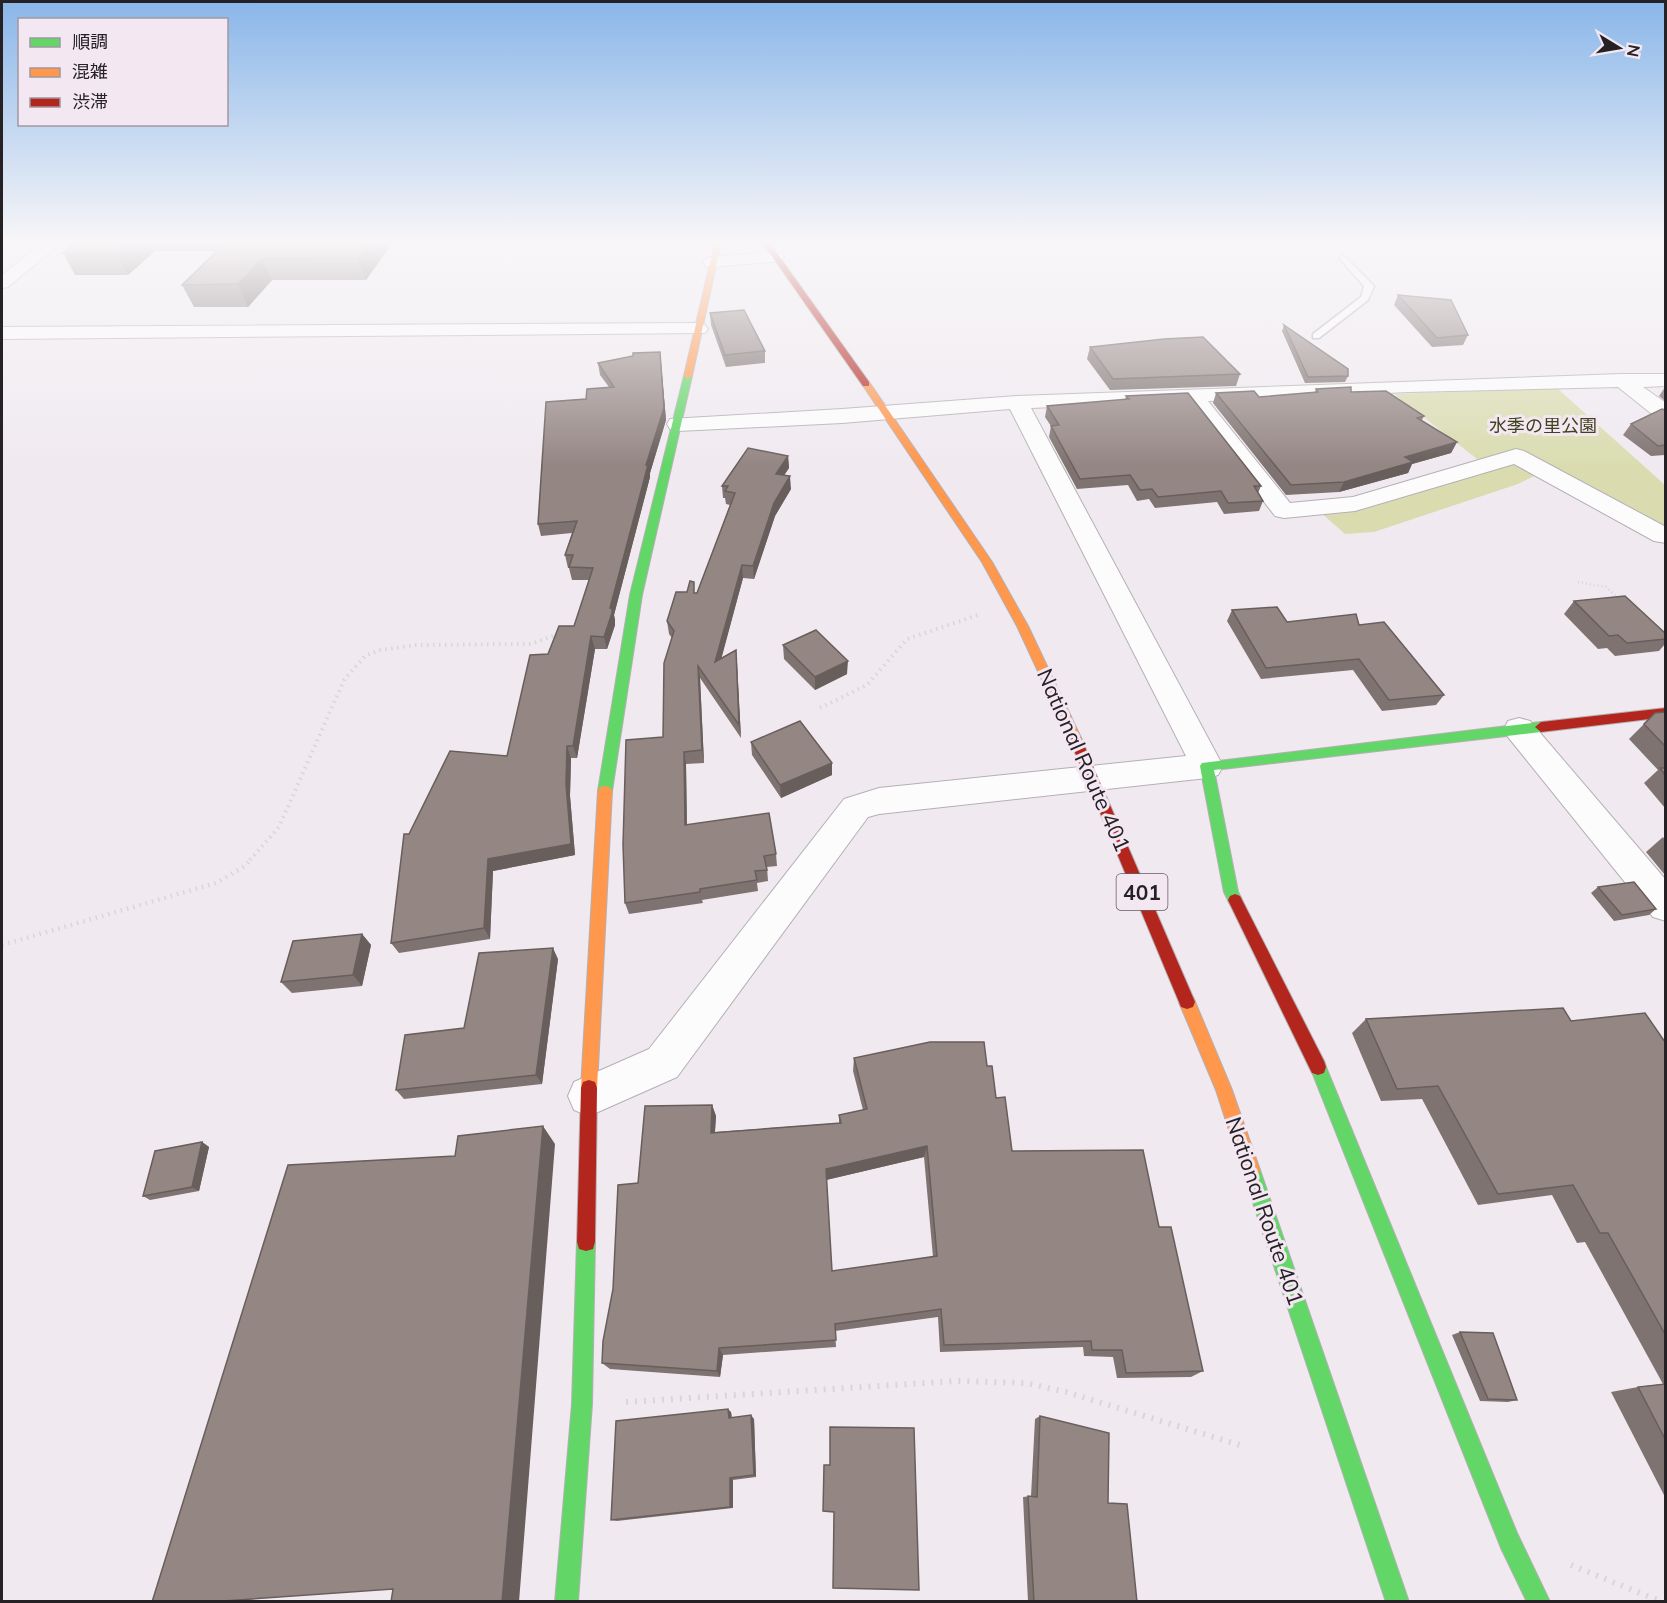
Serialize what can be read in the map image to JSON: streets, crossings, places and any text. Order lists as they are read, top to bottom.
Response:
{
  "streets": {
    "main road": ["National Route 401", "401"]
  },
  "parks": ["水季の里公園"],
  "legend": ["順調", "混雑", "渋滞"],
  "north": "right"
}
